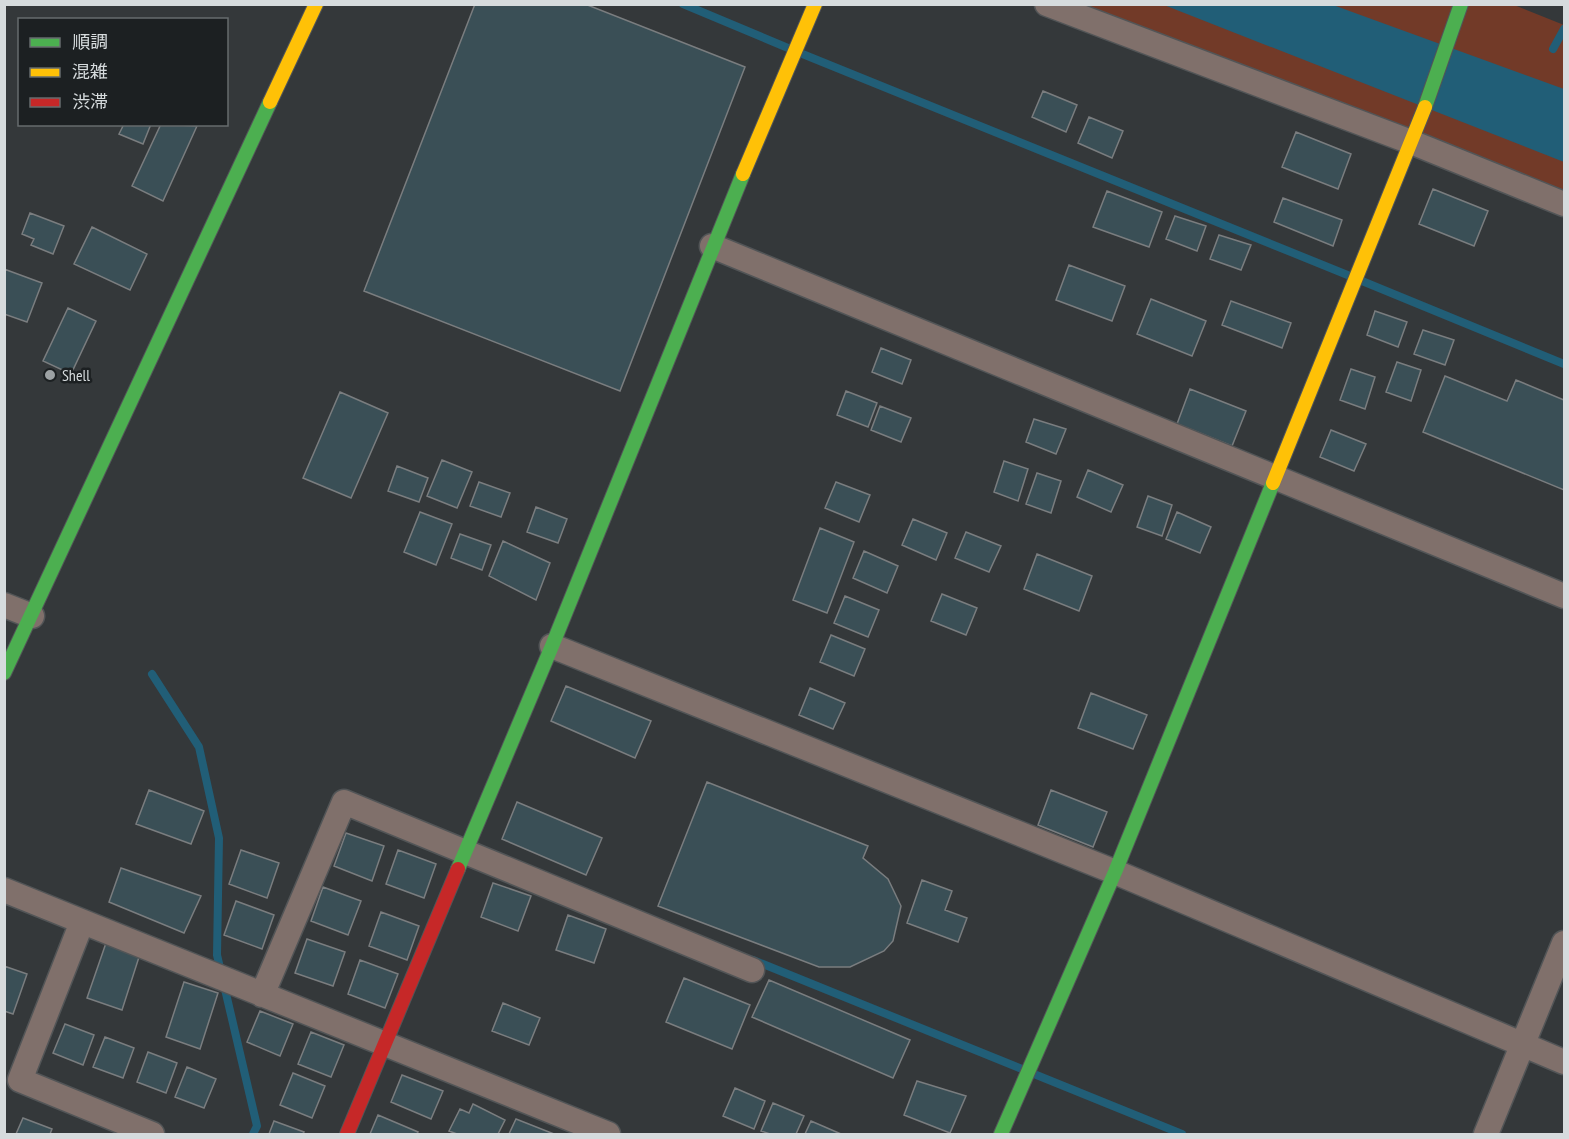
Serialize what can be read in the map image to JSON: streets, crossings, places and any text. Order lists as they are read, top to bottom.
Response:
{
  "places": ["Shell"],
  "legend": ["順調", "混雑", "渋滞"]
}
